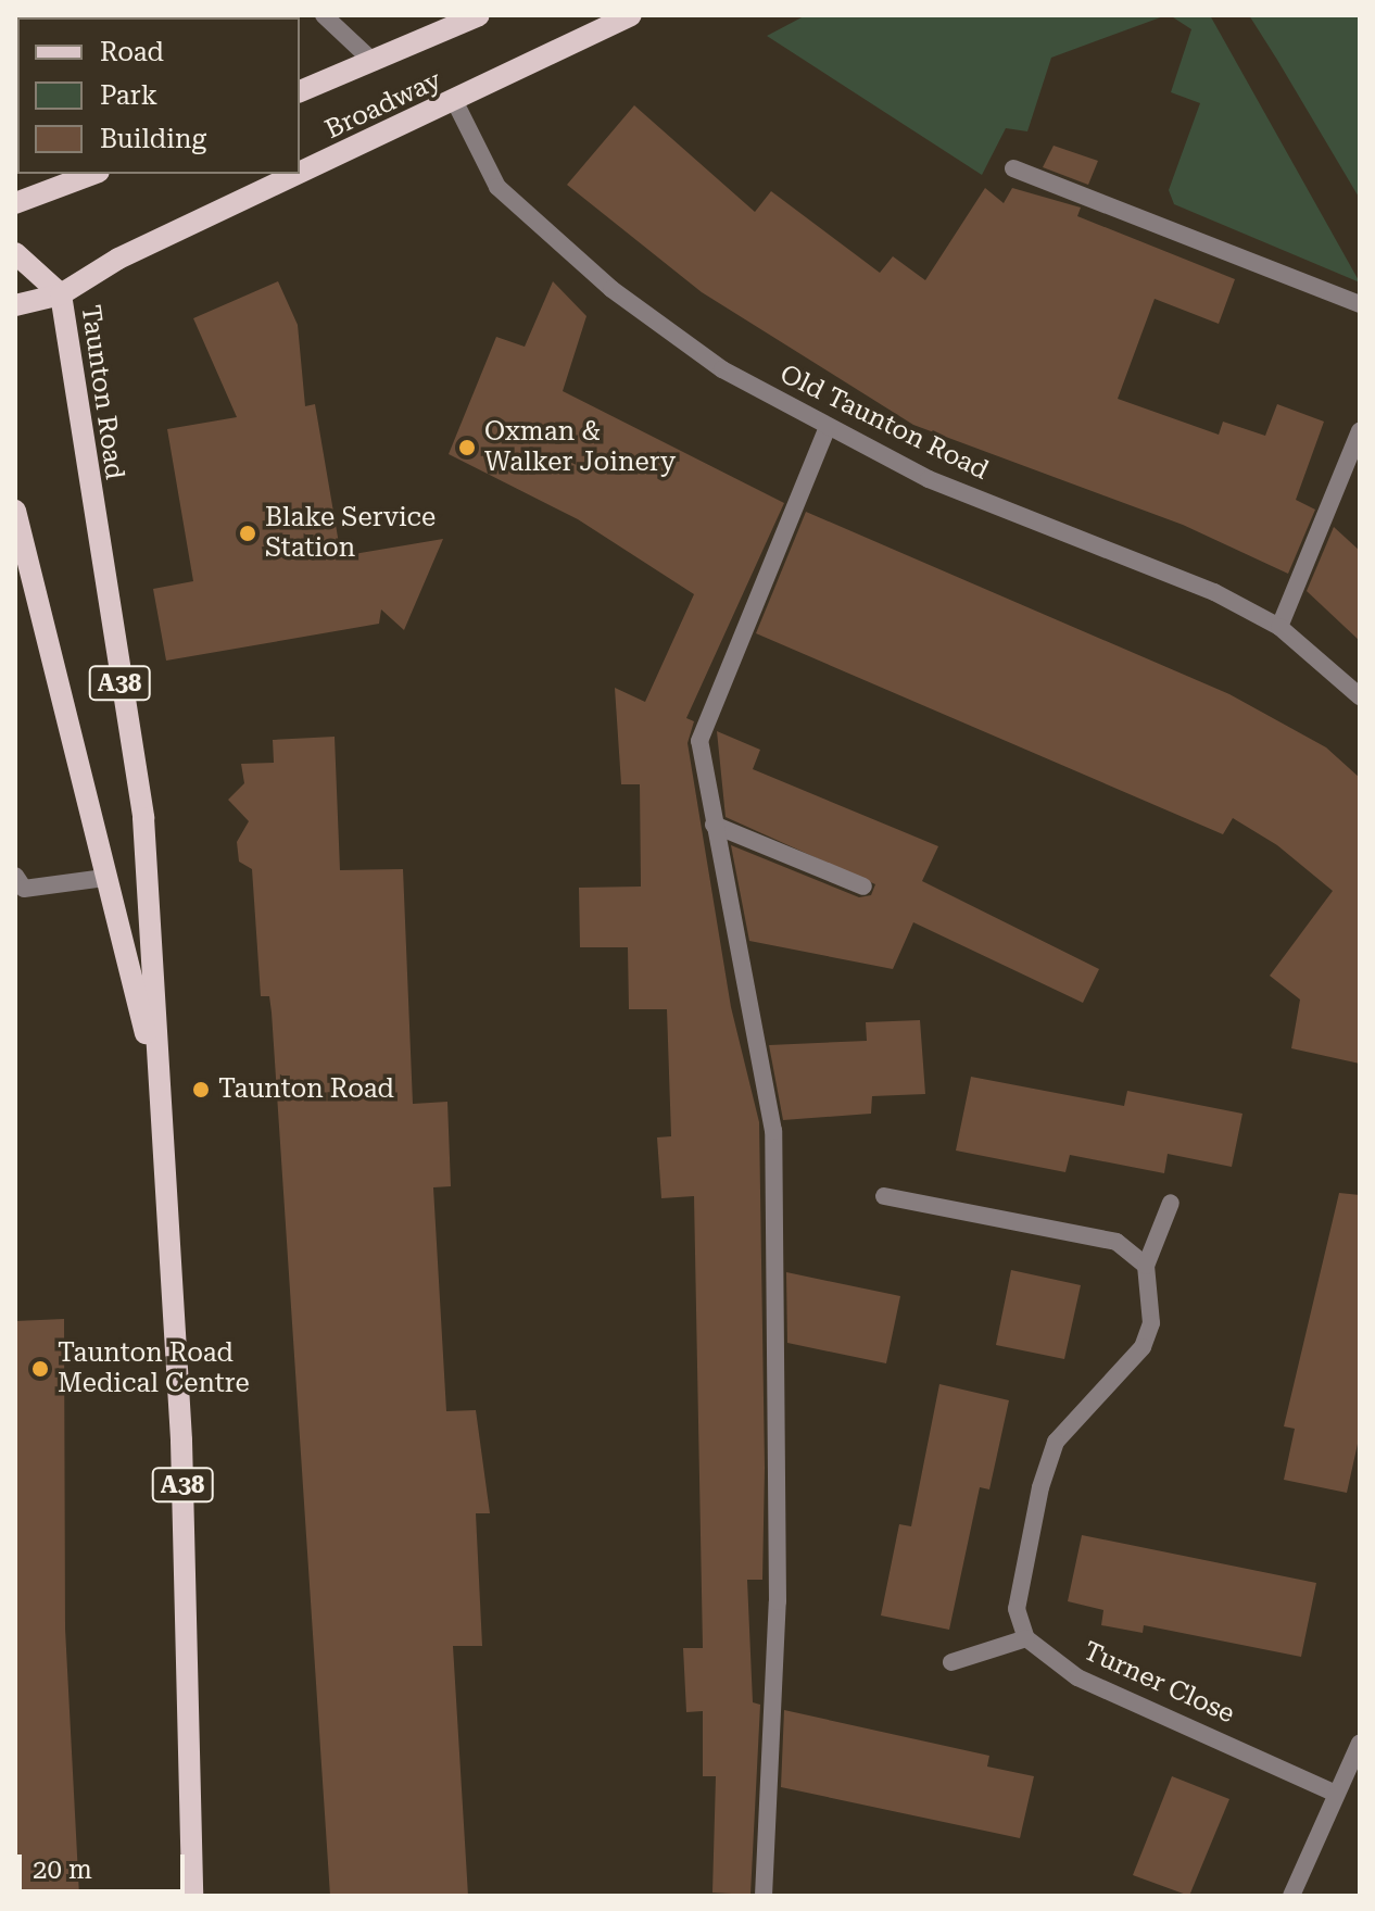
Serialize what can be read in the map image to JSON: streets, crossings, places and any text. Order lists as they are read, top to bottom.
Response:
{
  "streets": {
    "main road": ["Broadway", "Taunton Road", "A38"],
    "street": ["Old Taunton Road", "Turner Close"]
  },
  "crossings": [
    ["Broadway", "Taunton Road"],
    ["Broadway", "Old Taunton Road"]
  ],
  "places": [
    "Oxman & Walker Joinery",
    "Blake Service Station",
    "Taunton Road",
    "Taunton Road Medical Centre"
  ],
  "legend": ["Road", "Park", "Building"],
  "scale_bar": "20 m"
}
